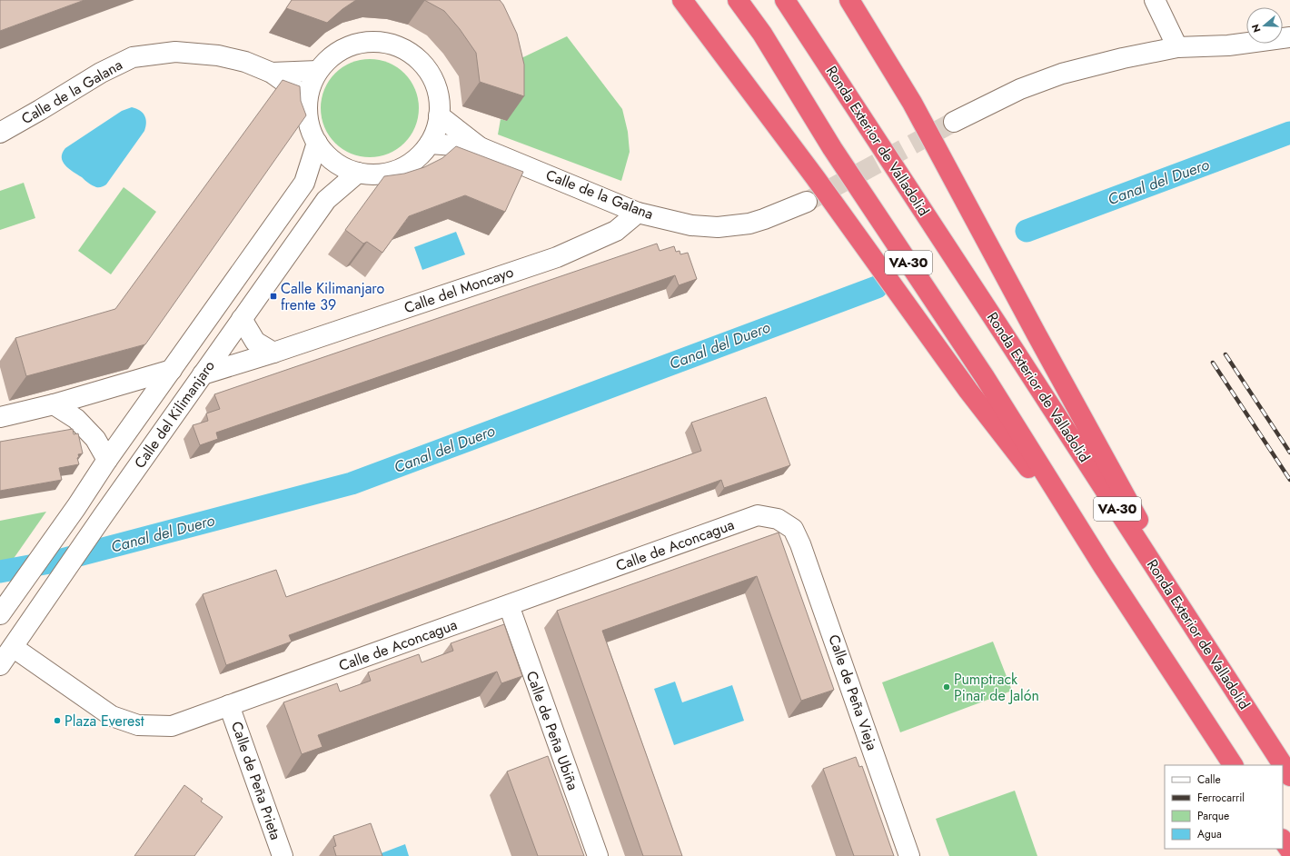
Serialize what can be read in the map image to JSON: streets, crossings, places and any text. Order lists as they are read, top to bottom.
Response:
{
  "streets": {
    "highway": ["Ronda Exterior de Valladolid", "VA-30"],
    "street": [
      "Calle de la Galana",
      "Calle del Moncayo",
      "Calle del Kilimanjaro",
      "Calle de Aconcagua",
      "Calle de Peña Vieja",
      "Calle de Peña Ubiña",
      "Calle de Peña Prieta"
    ]
  },
  "crossings": [
    ["Calle de la Galana", "Calle del Moncayo"],
    ["Calle del Moncayo", "Calle del Kilimanjaro"],
    ["Calle del Kilimanjaro", "Calle de Aconcagua"],
    ["Calle de Aconcagua", "Calle de Peña Vieja"],
    ["Calle de Aconcagua", "Calle de Peña Ubiña"],
    ["Calle de Aconcagua", "Calle de Peña Prieta"]
  ],
  "water": ["Canal del Duero"],
  "places": {
    "transit": ["Calle Kilimanjaro frente 39"],
    "other": ["Pumptrack Pinar de Jalón", "Plaza Everest"]
  },
  "legend": [
    "Calle",
    "Ferrocarril",
    "Parque",
    "Agua"
  ],
  "north": "left"
}
